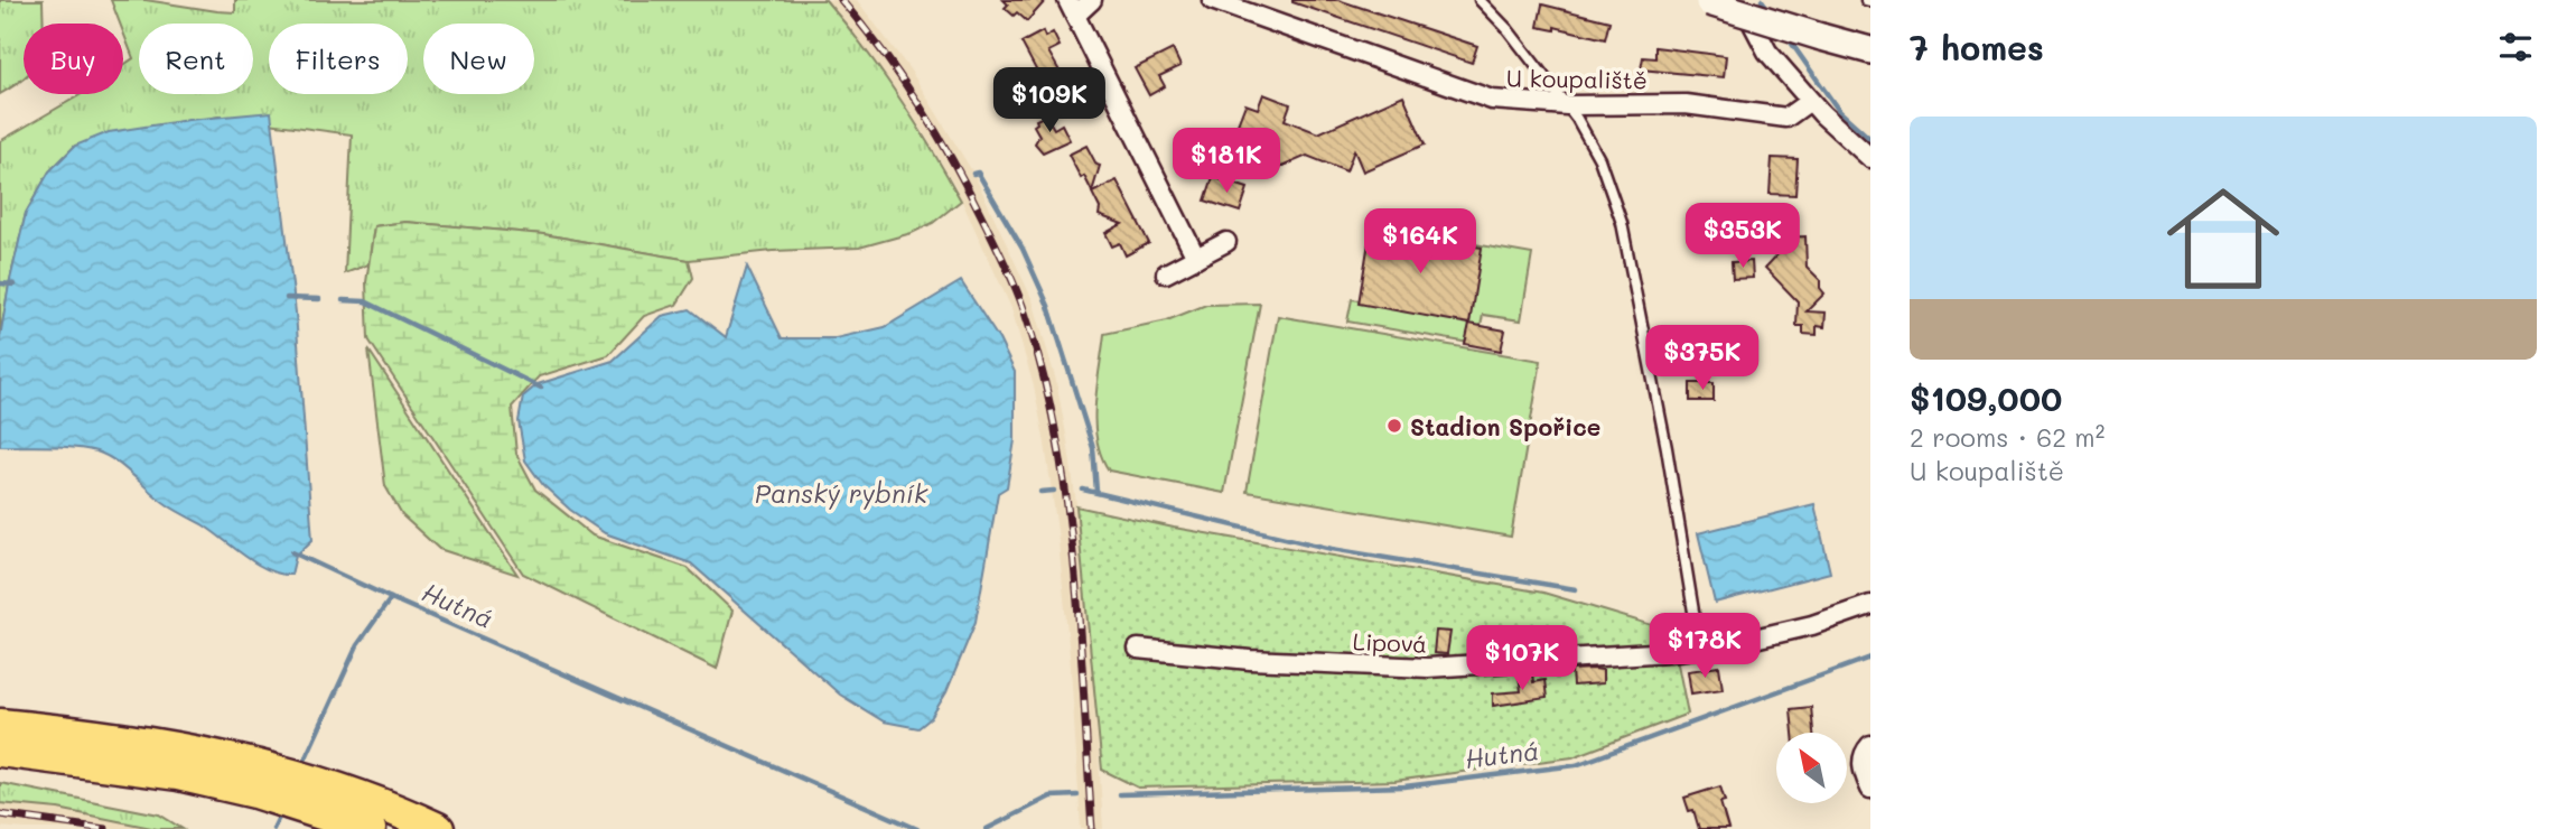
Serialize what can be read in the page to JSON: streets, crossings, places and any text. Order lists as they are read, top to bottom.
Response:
{
  "streets": {
    "street": ["U koupaliště", "Lipová"]
  },
  "water": ["Panský rybník", "Hutná"],
  "places": ["Stadion Spořice"],
  "north": "top left",
  "page": {
    "heading": "7 homes",
    "chip": [
      "Buy",
      "Rent",
      "Filters",
      "New"
    ],
    "price": [
      "$109K",
      "$181K",
      "$353K",
      "$164K",
      "$375K",
      "$178K",
      "$107K"
    ],
    "list": [
      {
        "name": "$109,000",
        "note": "2 rooms · 62 m² · U koupaliště"
      }
    ]
  }
}
